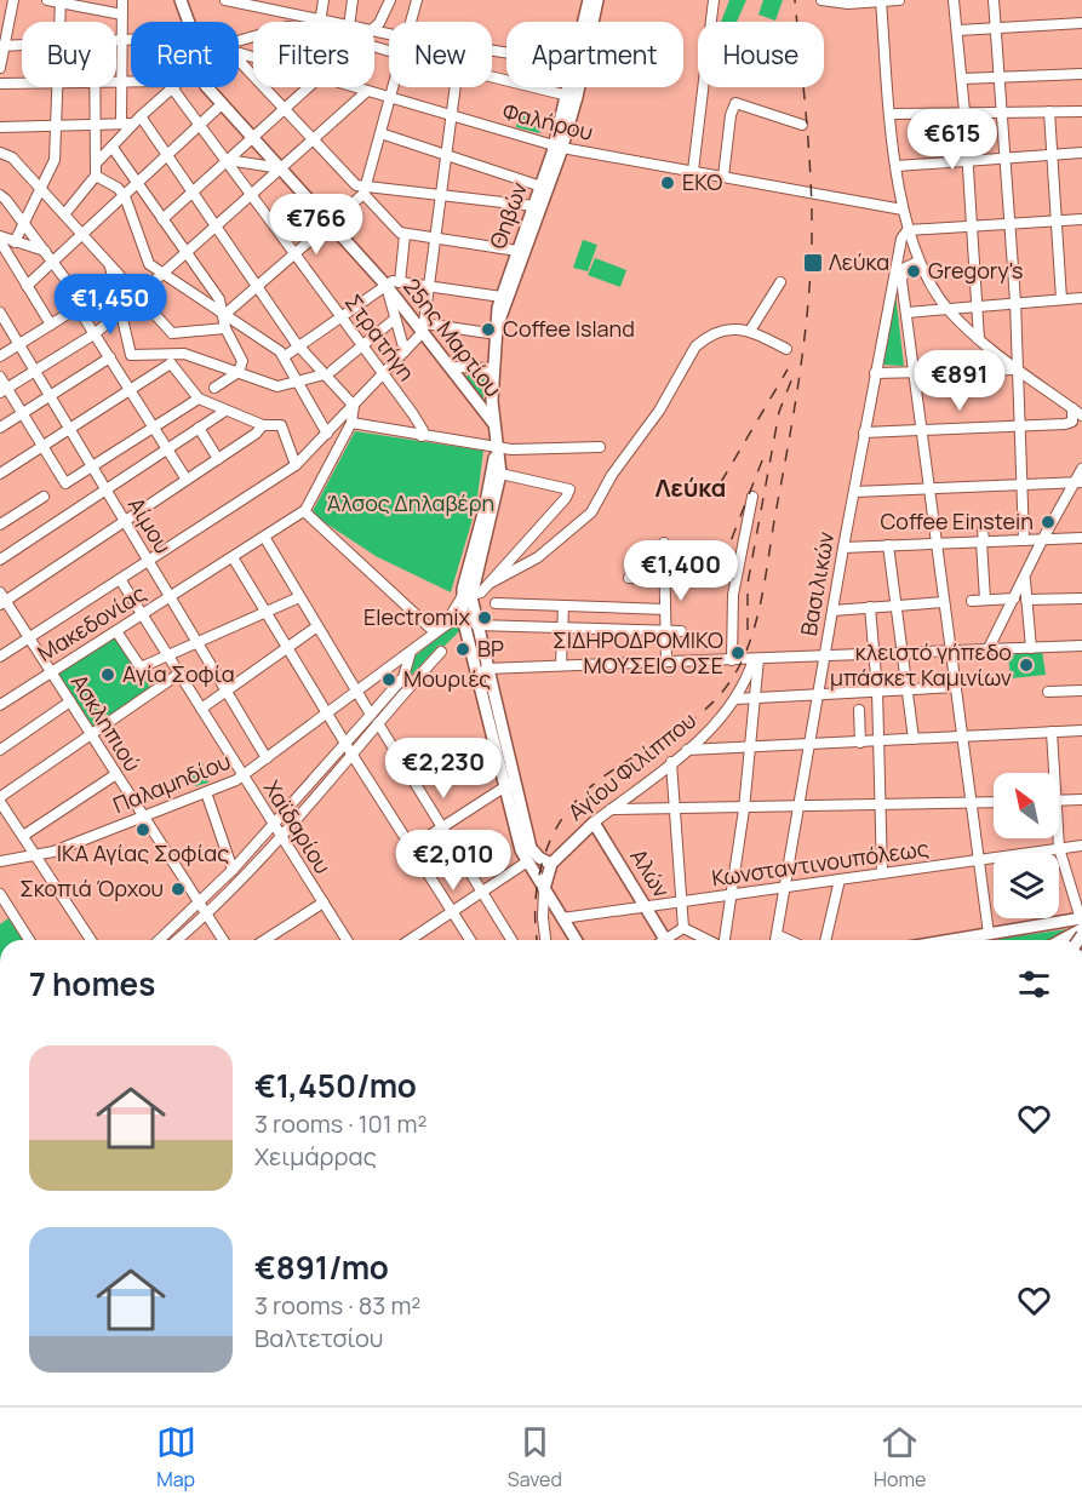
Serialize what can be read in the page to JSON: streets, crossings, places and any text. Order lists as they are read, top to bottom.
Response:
{
  "streets": {
    "main road": [
      "Θηβών",
      "25ης Μαρτίου",
      "Αγίου Φιλίππου",
      "Αλών"
    ],
    "street": [
      "Φαλήρου",
      "Στρατήγη",
      "Αίμου",
      "Βασιλικών",
      "Μακεδονίας",
      "Ασκληπιού",
      "Παλαμηδίου",
      "Χαϊδαρίου",
      "Κωνσταντινουπόλεως"
    ]
  },
  "crossings": [
    ["Φαλήρου", "Θηβών"],
    ["Θηβών", "25ης Μαρτίου"],
    ["Θηβών", "Παλαμηδίου"],
    ["Αίμου", "Μακεδονίας"],
    ["Αίμου", "Παλαμηδίου"],
    ["Βασιλικών", "Κωνσταντινουπόλεως"],
    ["Μακεδονίας", "Ασκληπιού"],
    ["Μακεδονίας", "Χαϊδαρίου"],
    ["Ασκληπιού", "Παλαμηδίου"],
    ["Αγίου Φιλίππου", "Αλών"],
    ["Παλαμηδίου", "Χαϊδαρίου"],
    ["Κωνσταντινουπόλεως", "Αλών"]
  ],
  "districts": ["Λεύκα"],
  "parks": ["Άλσος Δηλαβέρη"],
  "places": {
    "other": [
      "EKO",
      "Gregory's",
      "Coffee Island",
      "Coffee Einstein",
      "Electromix",
      "BP",
      "ΣΙΔΗΡΟΔΡΟΜΙΚΟ ΜΟΥΣΕΙΟ ΟΣΕ",
      "κλειστό γήπεδο μπάσκετ Καμινίων",
      "Αγία Σοφία",
      "Μουριές",
      "ΙΚΑ Αγίας Σοφίας",
      "Σκοπιά Όρχου"
    ],
    "transit": ["Λεύκα"]
  },
  "north": "top left",
  "page": {
    "chip": [
      "Buy",
      "Rent",
      "Filters",
      "New",
      "Apartment",
      "House"
    ],
    "price": [
      "€615",
      "€766",
      "€1,450",
      "€891",
      "€1,400",
      "€2,230",
      "€2,010"
    ],
    "heading": "7 homes",
    "list": [
      {
        "name": "€1,450/mo",
        "note": "3 rooms · 101 m² · Χειμάρρας"
      },
      {
        "name": "€891/mo",
        "note": "3 rooms · 83 m² · Βαλτετσίου"
      }
    ],
    "tabs": ["Map", "Saved", "Home"]
  }
}
